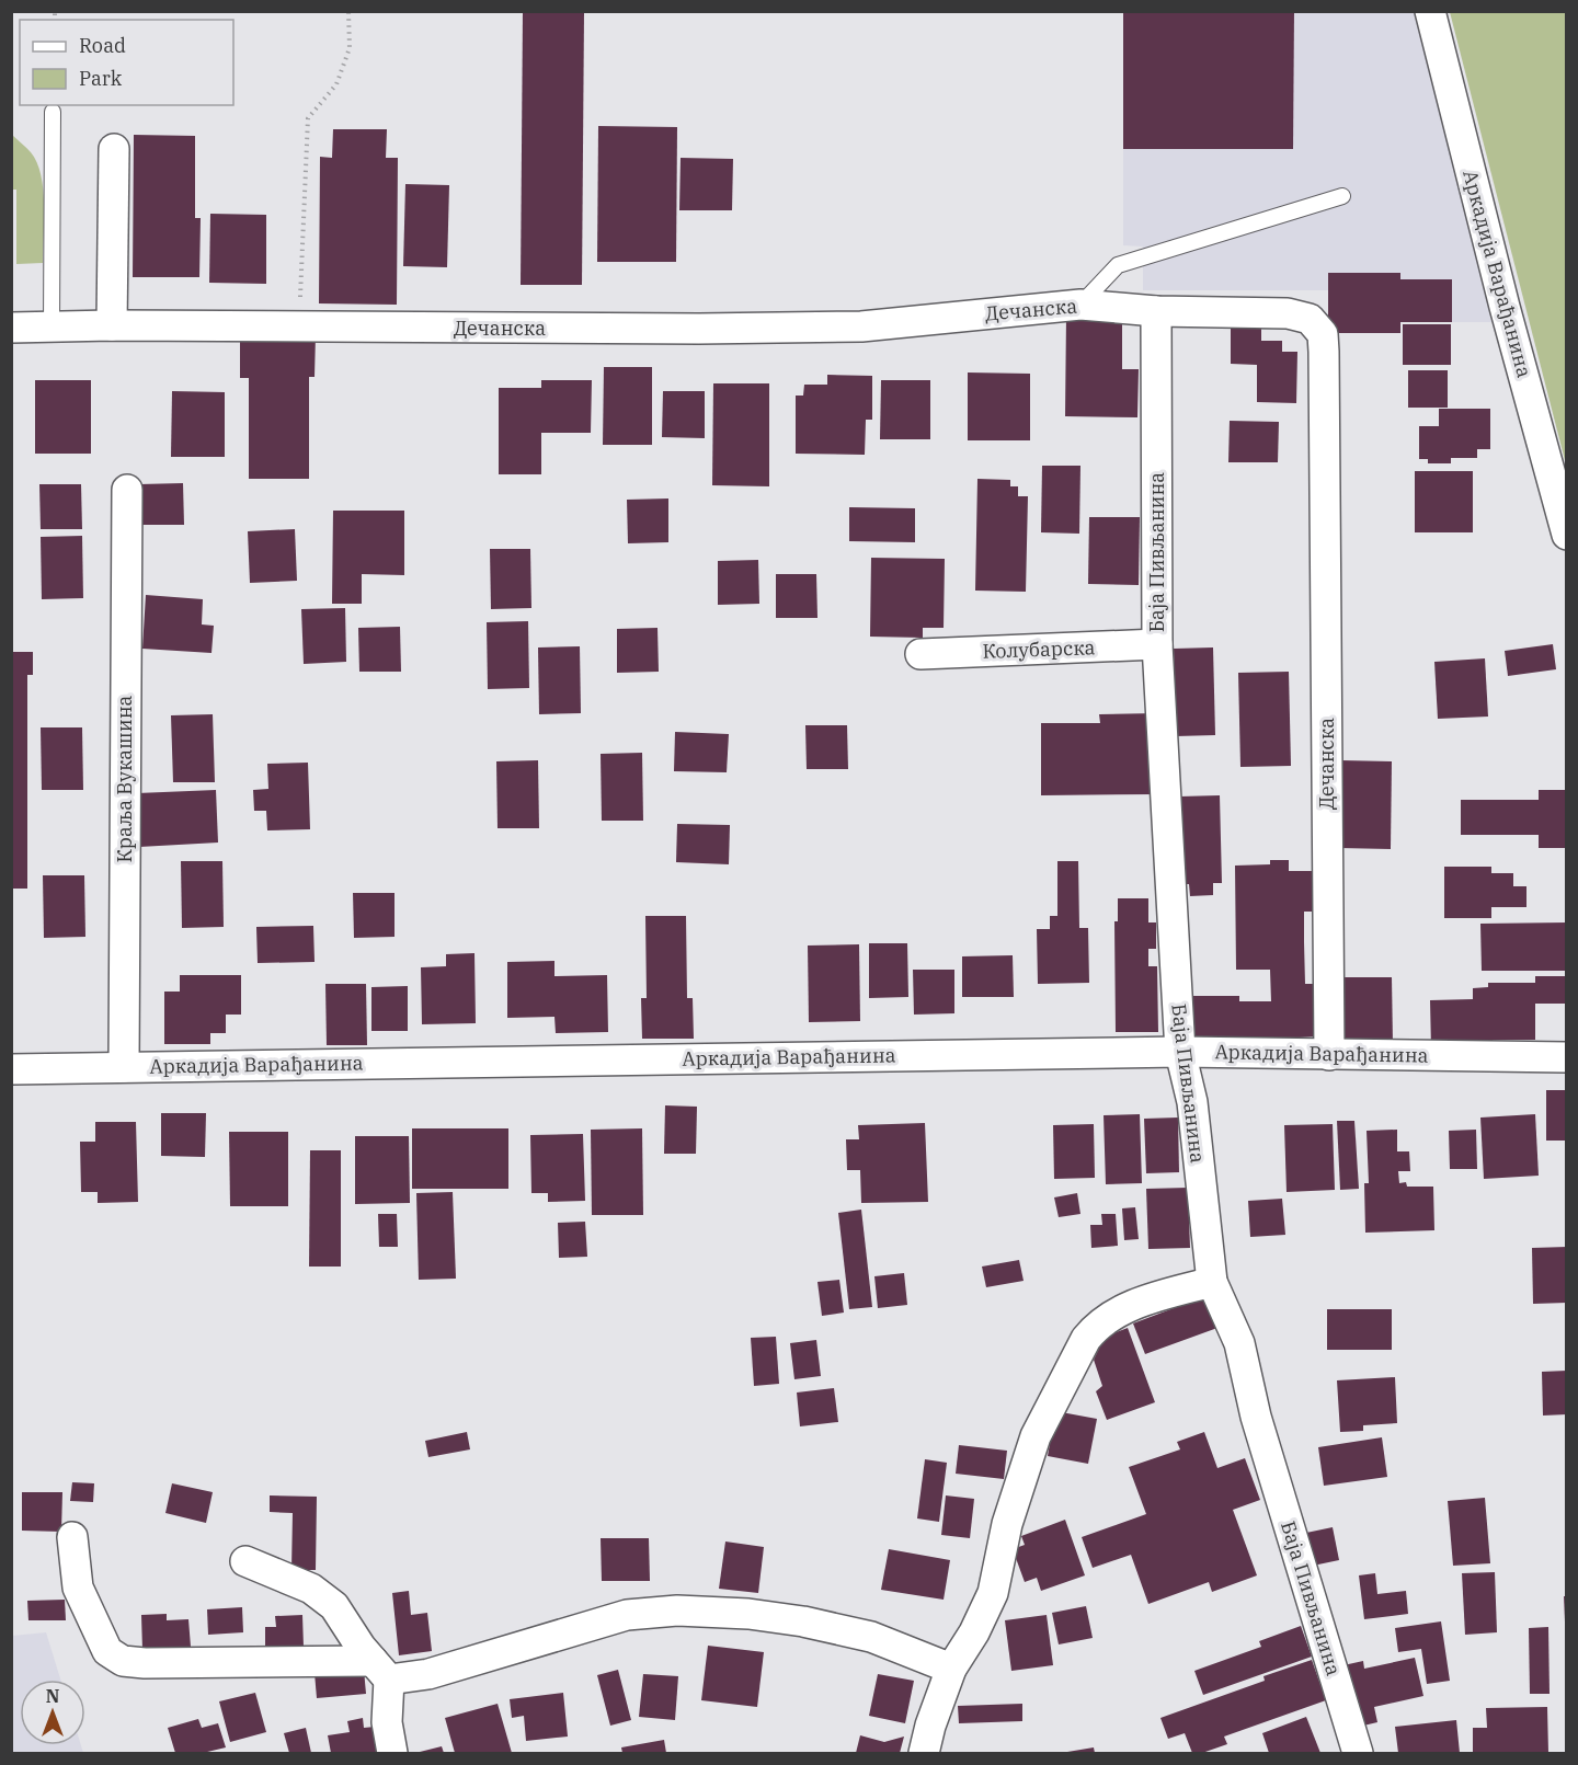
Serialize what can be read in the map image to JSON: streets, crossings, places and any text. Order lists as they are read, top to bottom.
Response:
{
  "streets": {
    "street": [
      "Аркадија Варађанина",
      "Дечанска",
      "Баја Пивљанина",
      "Колубарска",
      "Краља Вукашина"
    ]
  },
  "crossings": [
    ["Аркадија Варађанина", "Дечанска"],
    ["Аркадија Варађанина", "Баја Пивљанина"],
    ["Аркадија Варађанина", "Краља Вукашина"],
    ["Дечанска", "Баја Пивљанина"],
    ["Баја Пивљанина", "Колубарска"]
  ],
  "legend": ["Road", "Park"],
  "north": "top"
}
